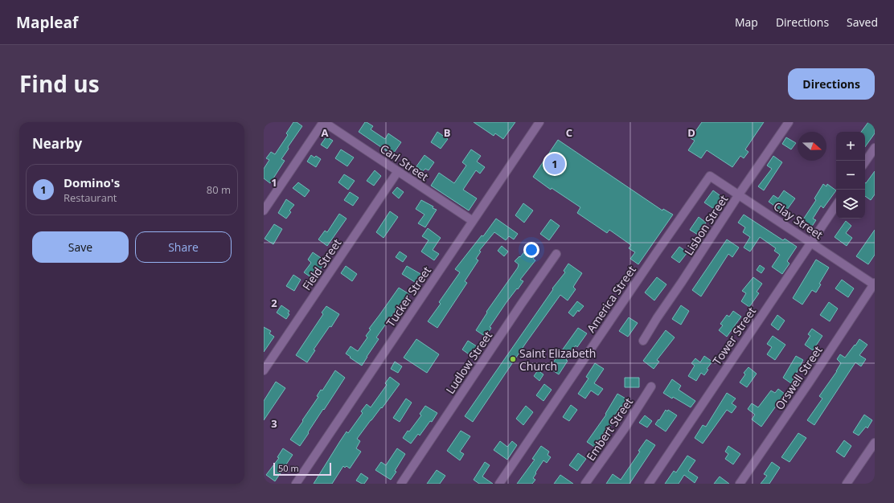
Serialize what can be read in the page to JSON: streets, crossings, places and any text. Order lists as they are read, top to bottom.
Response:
{
  "streets": {
    "street": [
      "Carl Street",
      "Clay Street",
      "Lisbon Street",
      "Field Street",
      "Tucker Street",
      "America Street",
      "Tower Street",
      "Ludlow Street",
      "Orswell Street",
      "Embert Street"
    ]
  },
  "crossings": [
    ["Carl Street", "Field Street"],
    ["Carl Street", "Tucker Street"],
    ["Clay Street", "Lisbon Street"],
    ["Clay Street", "America Street"],
    ["Clay Street", "Tower Street"],
    ["Clay Street", "Orswell Street"]
  ],
  "places": ["Saint Elizabeth Church"],
  "scale_bar": "50 m",
  "north": "right",
  "page": {
    "header": "Mapleaf",
    "nav": ["Map", "Directions", "Saved"],
    "title": "Find us",
    "buttons": [
      "Directions",
      ["Save", "Share"]
    ],
    "heading": "Nearby",
    "map_buttons": ["+", "−"],
    "pins": "1",
    "list": [
      {
        "mark": "1",
        "name": "Domino's",
        "note": "Restaurant",
        "value": "80 m"
      }
    ],
    "scale": "50 m"
  },
  "grid": {
    "columns": [
      "A",
      "B",
      "C",
      "D"
    ],
    "rows": ["1", "2", "3"]
  }
}
